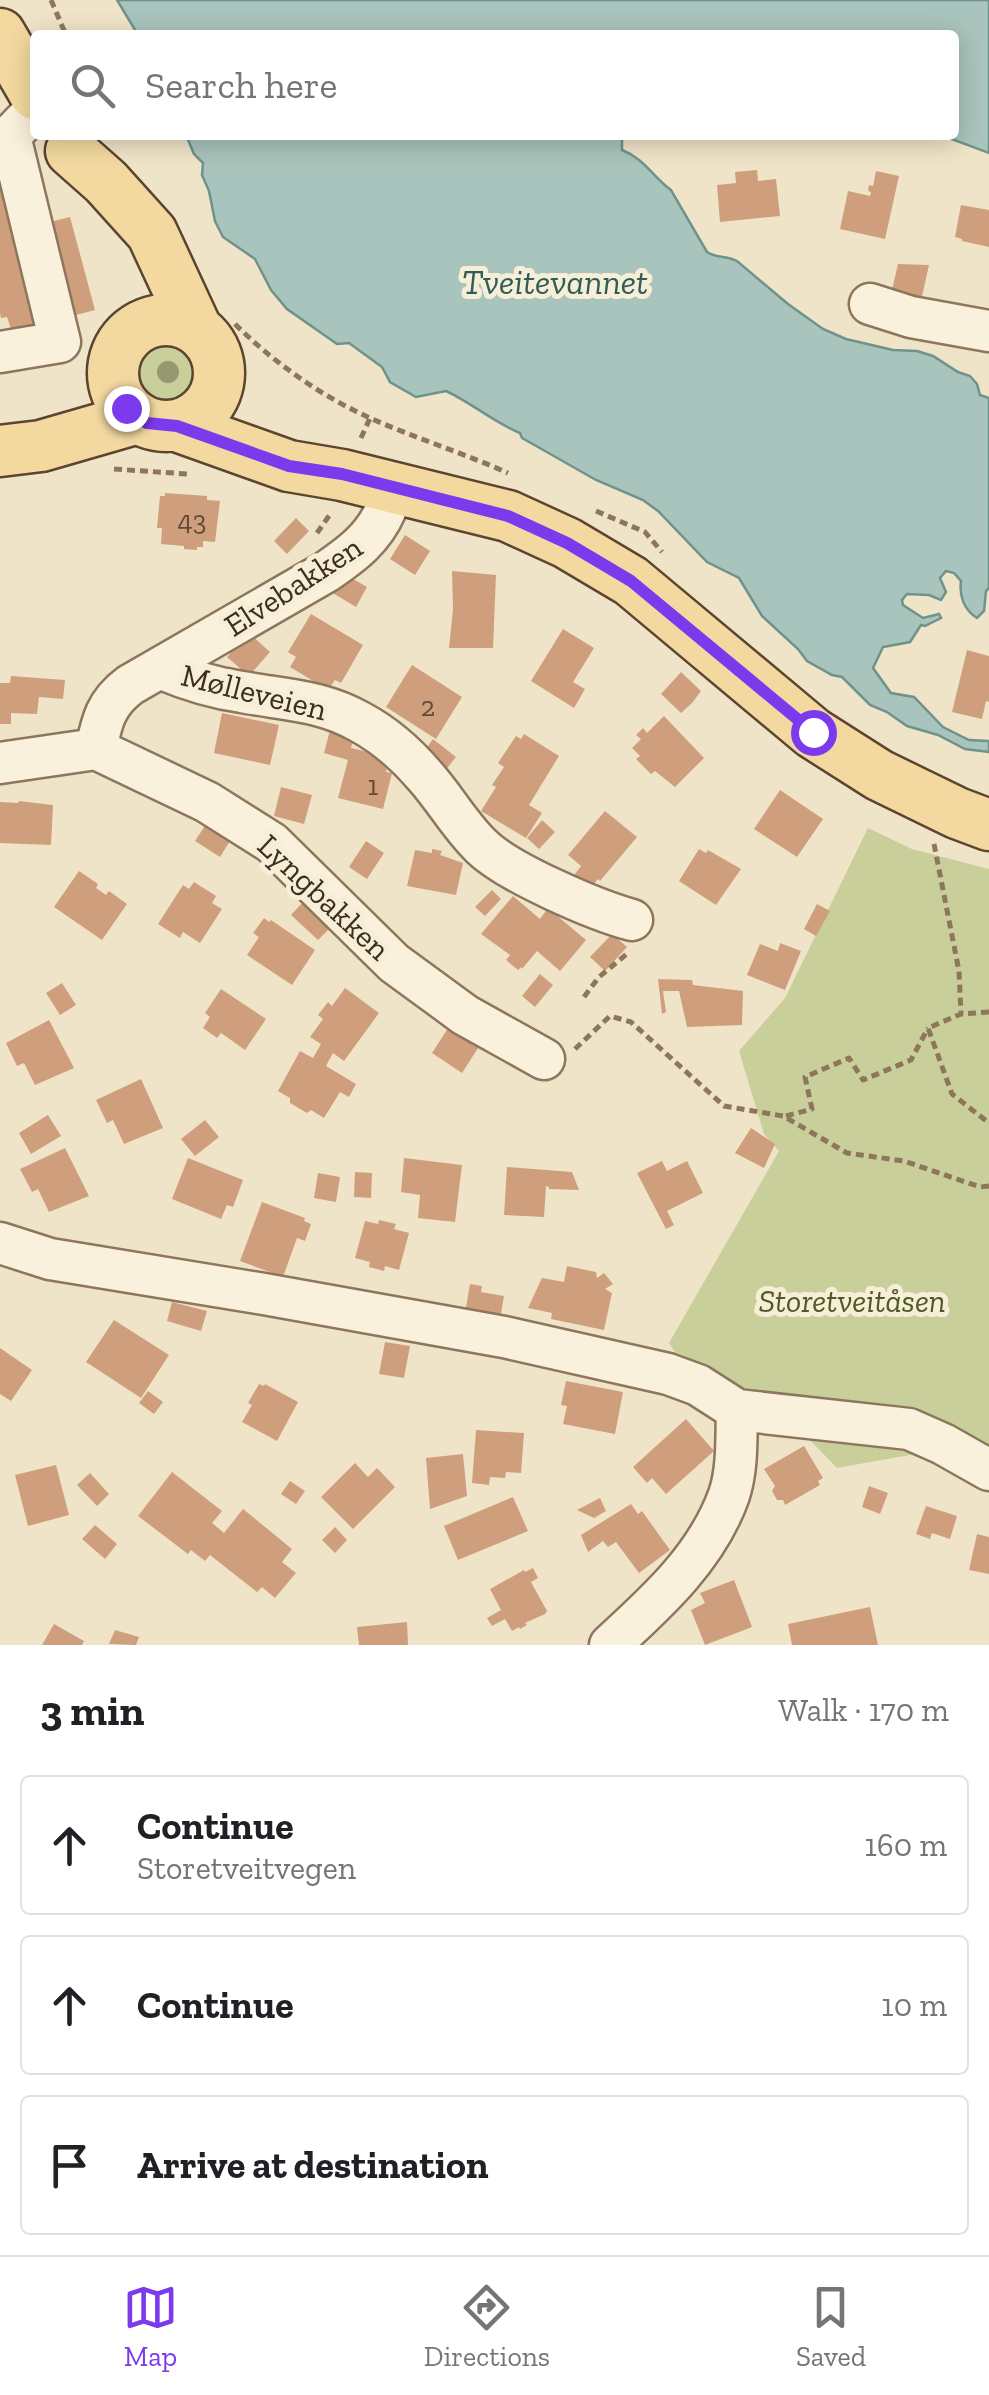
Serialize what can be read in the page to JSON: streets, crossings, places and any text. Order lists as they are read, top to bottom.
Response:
{
  "streets": {
    "street": ["Elvebakken", "Mølleveien", "Lyngbakken"]
  },
  "crossings": [
    ["Elvebakken", "Mølleveien"],
    ["Elvebakken", "Lyngbakken"]
  ],
  "water": ["Tveitevannet"],
  "parks": ["Storetveitåsen"],
  "house_numbers": ["43", "2", "1"],
  "page": {
    "search": "Search here",
    "heading": ["3 min", "Walk · 170 m"],
    "list": [
      ["Continue", "Storetveitvegen", "160 m"],
      ["Continue", "10 m"],
      "Arrive at destination"
    ],
    "nav": ["Map", "Directions", "Saved"]
  }
}
